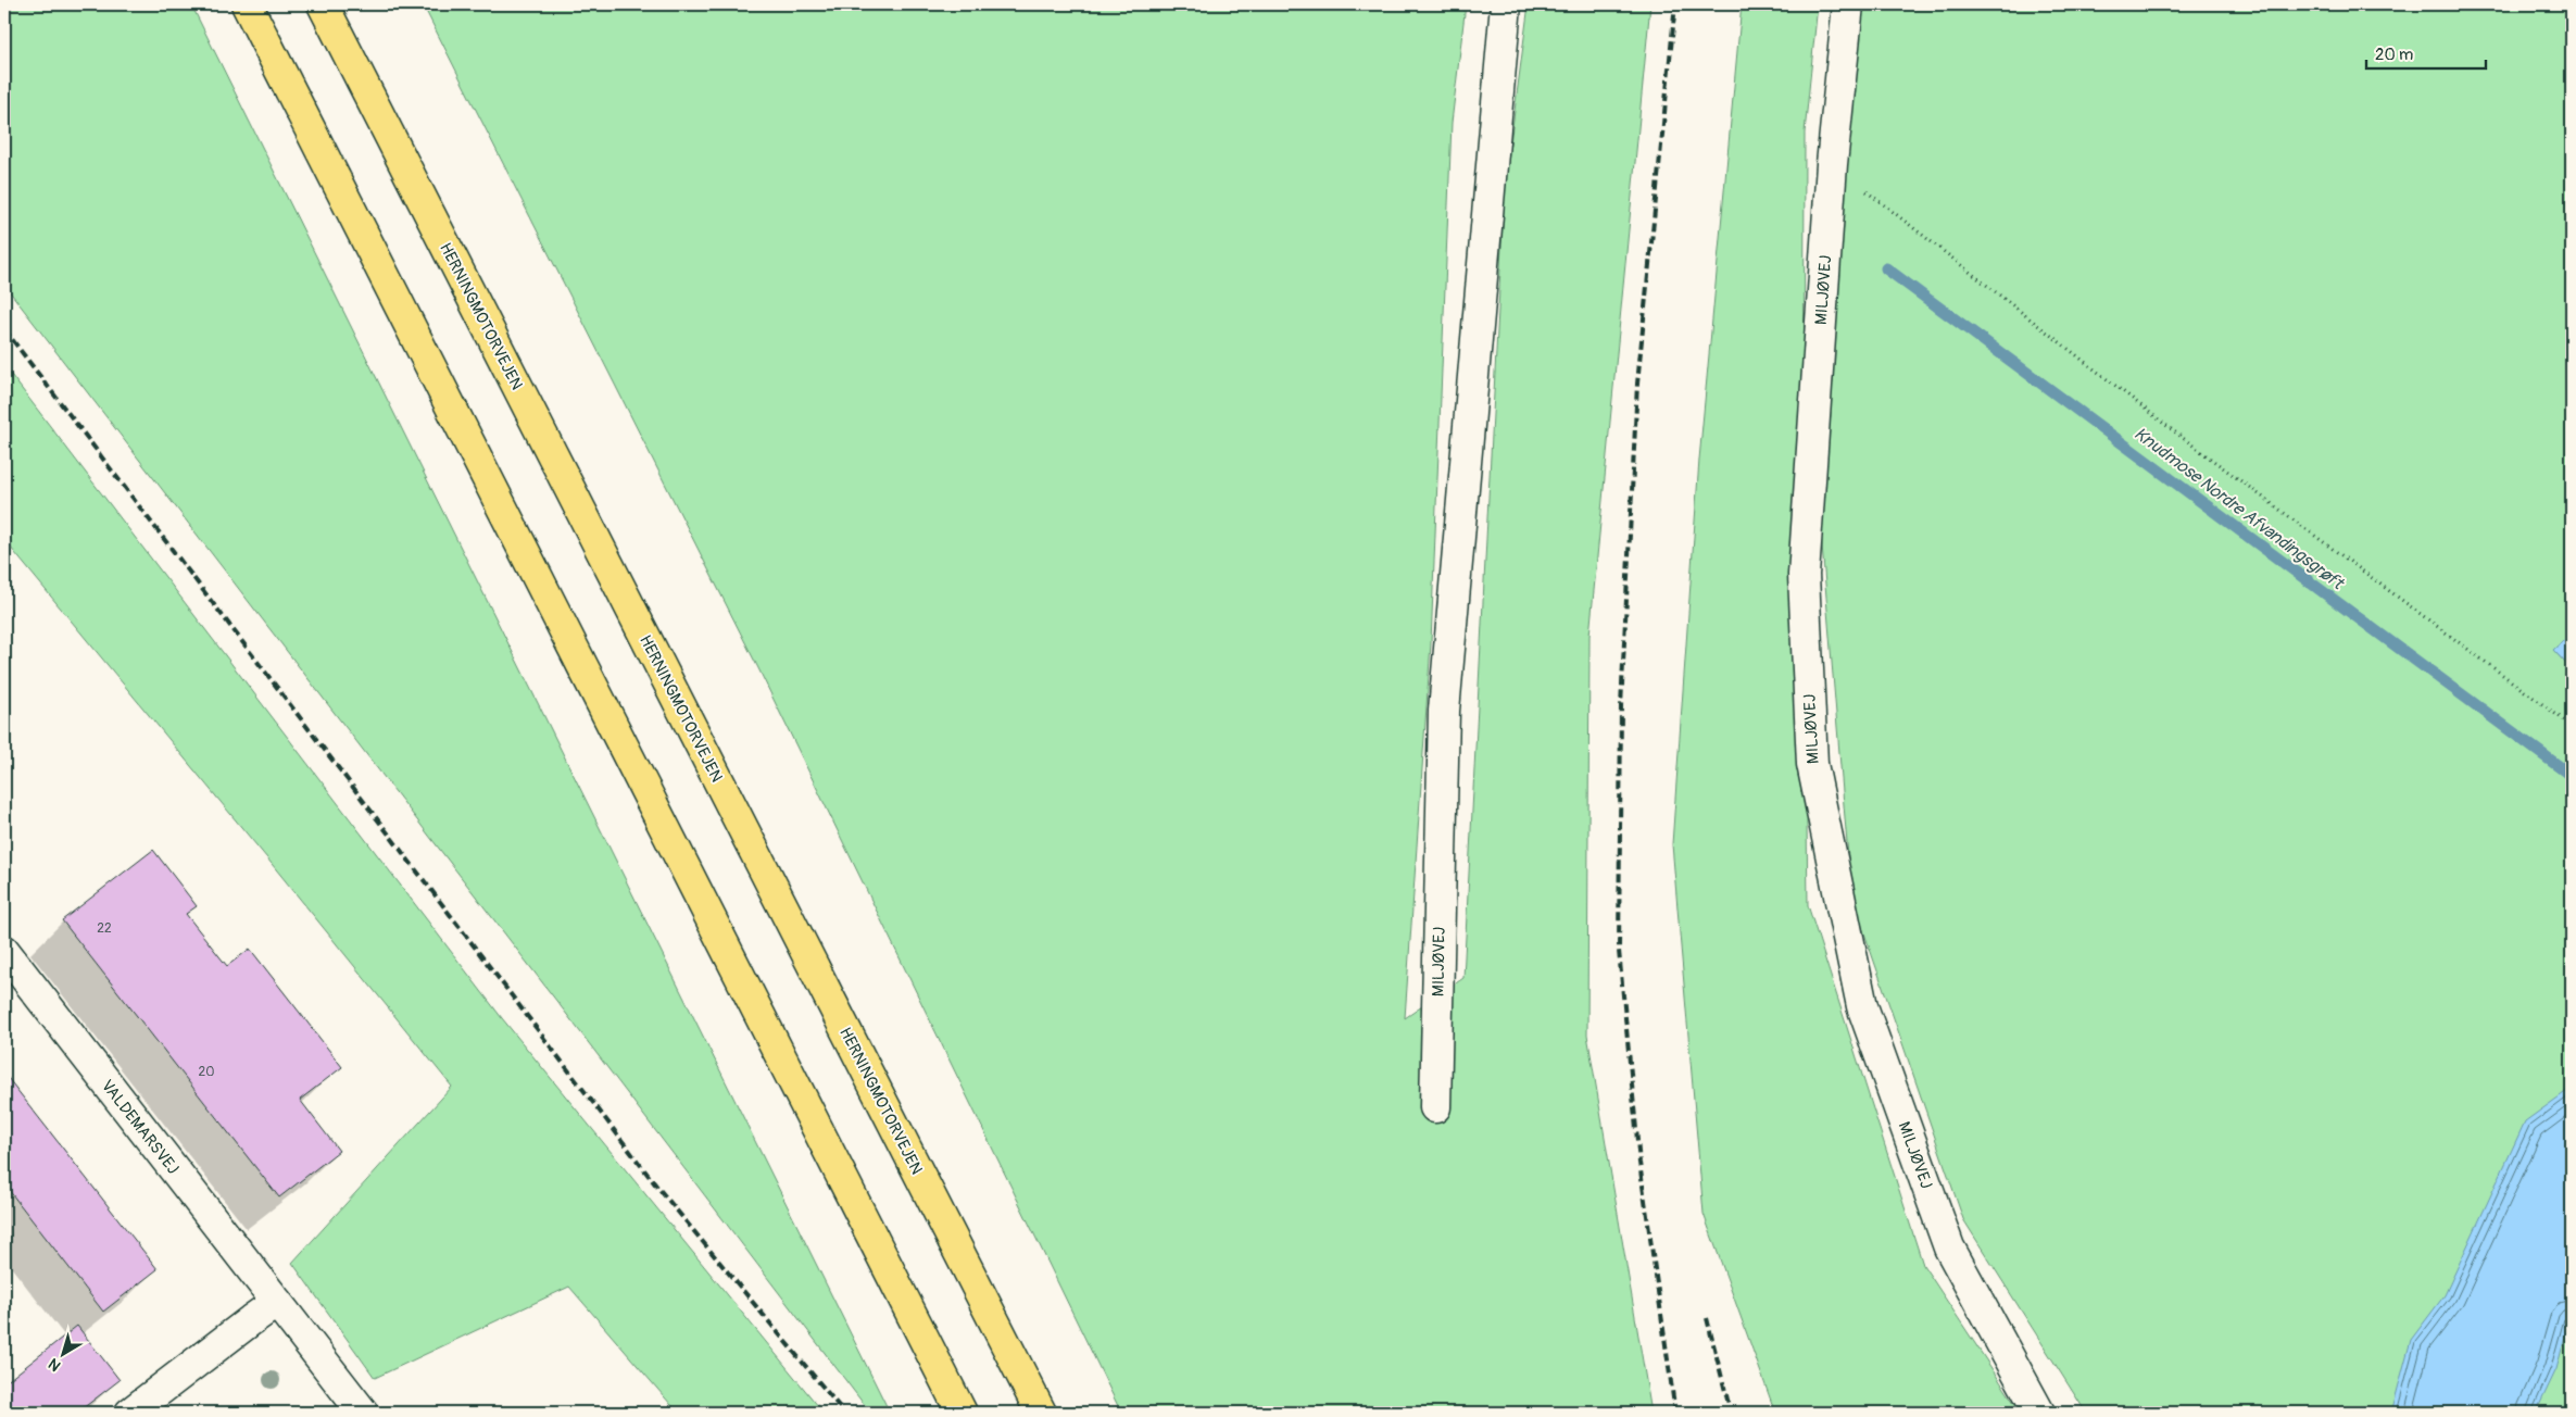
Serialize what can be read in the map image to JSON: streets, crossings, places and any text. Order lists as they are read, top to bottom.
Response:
{
  "streets": {
    "highway": ["HERNINGMOTORVEJEN"],
    "street": ["MILJØVEJ", "VALDEMARSVEJ"]
  },
  "water": ["Knudmose Nordre Afvandingsgrøft"],
  "house_numbers": ["22", "20"],
  "scale_bar": "20 m",
  "north": "bottom left"
}
